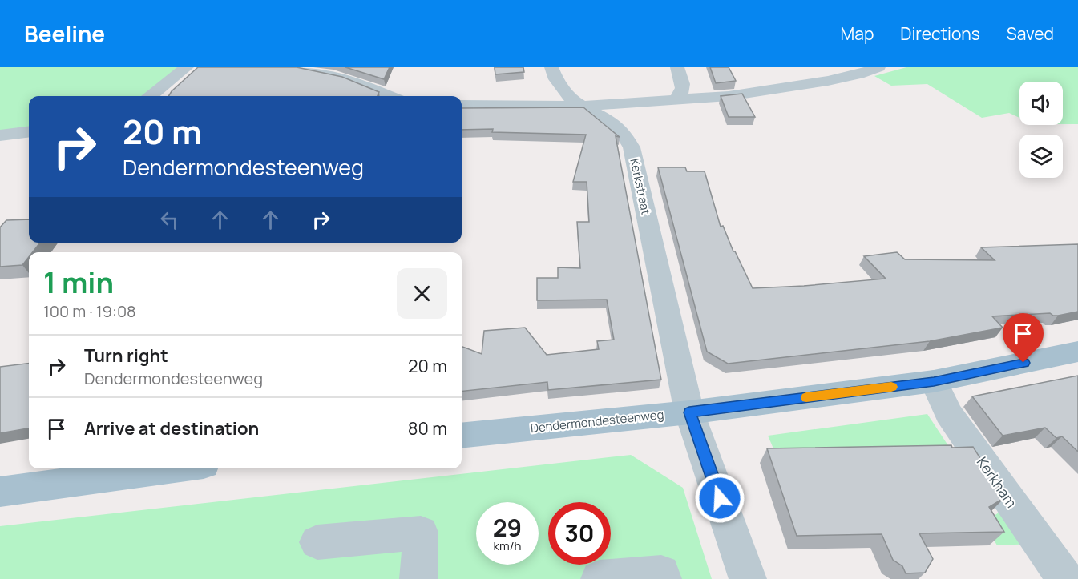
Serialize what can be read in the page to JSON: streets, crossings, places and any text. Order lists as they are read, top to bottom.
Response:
{
  "streets": {
    "main road": ["Dendermondesteenweg"],
    "street": ["Kerkstraat", "Kerkham"]
  },
  "crossings": [
    ["Kerkstraat", "Dendermondesteenweg"],
    ["Dendermondesteenweg", "Kerkham"]
  ],
  "page": {
    "header": "Beeline",
    "nav": ["Map", "Directions", "Saved"],
    "turn": ["20 m", "Dendermondesteenweg"],
    "heading": ["1 min", "100 m · 19:08"],
    "list": [
      {
        "name": "Turn right",
        "note": "Dendermondesteenweg",
        "value": "20 m"
      },
      {
        "name": "Arrive at destination",
        "value": "80 m"
      }
    ],
    "speed": "29 km/h",
    "limit": "30"
  }
}
